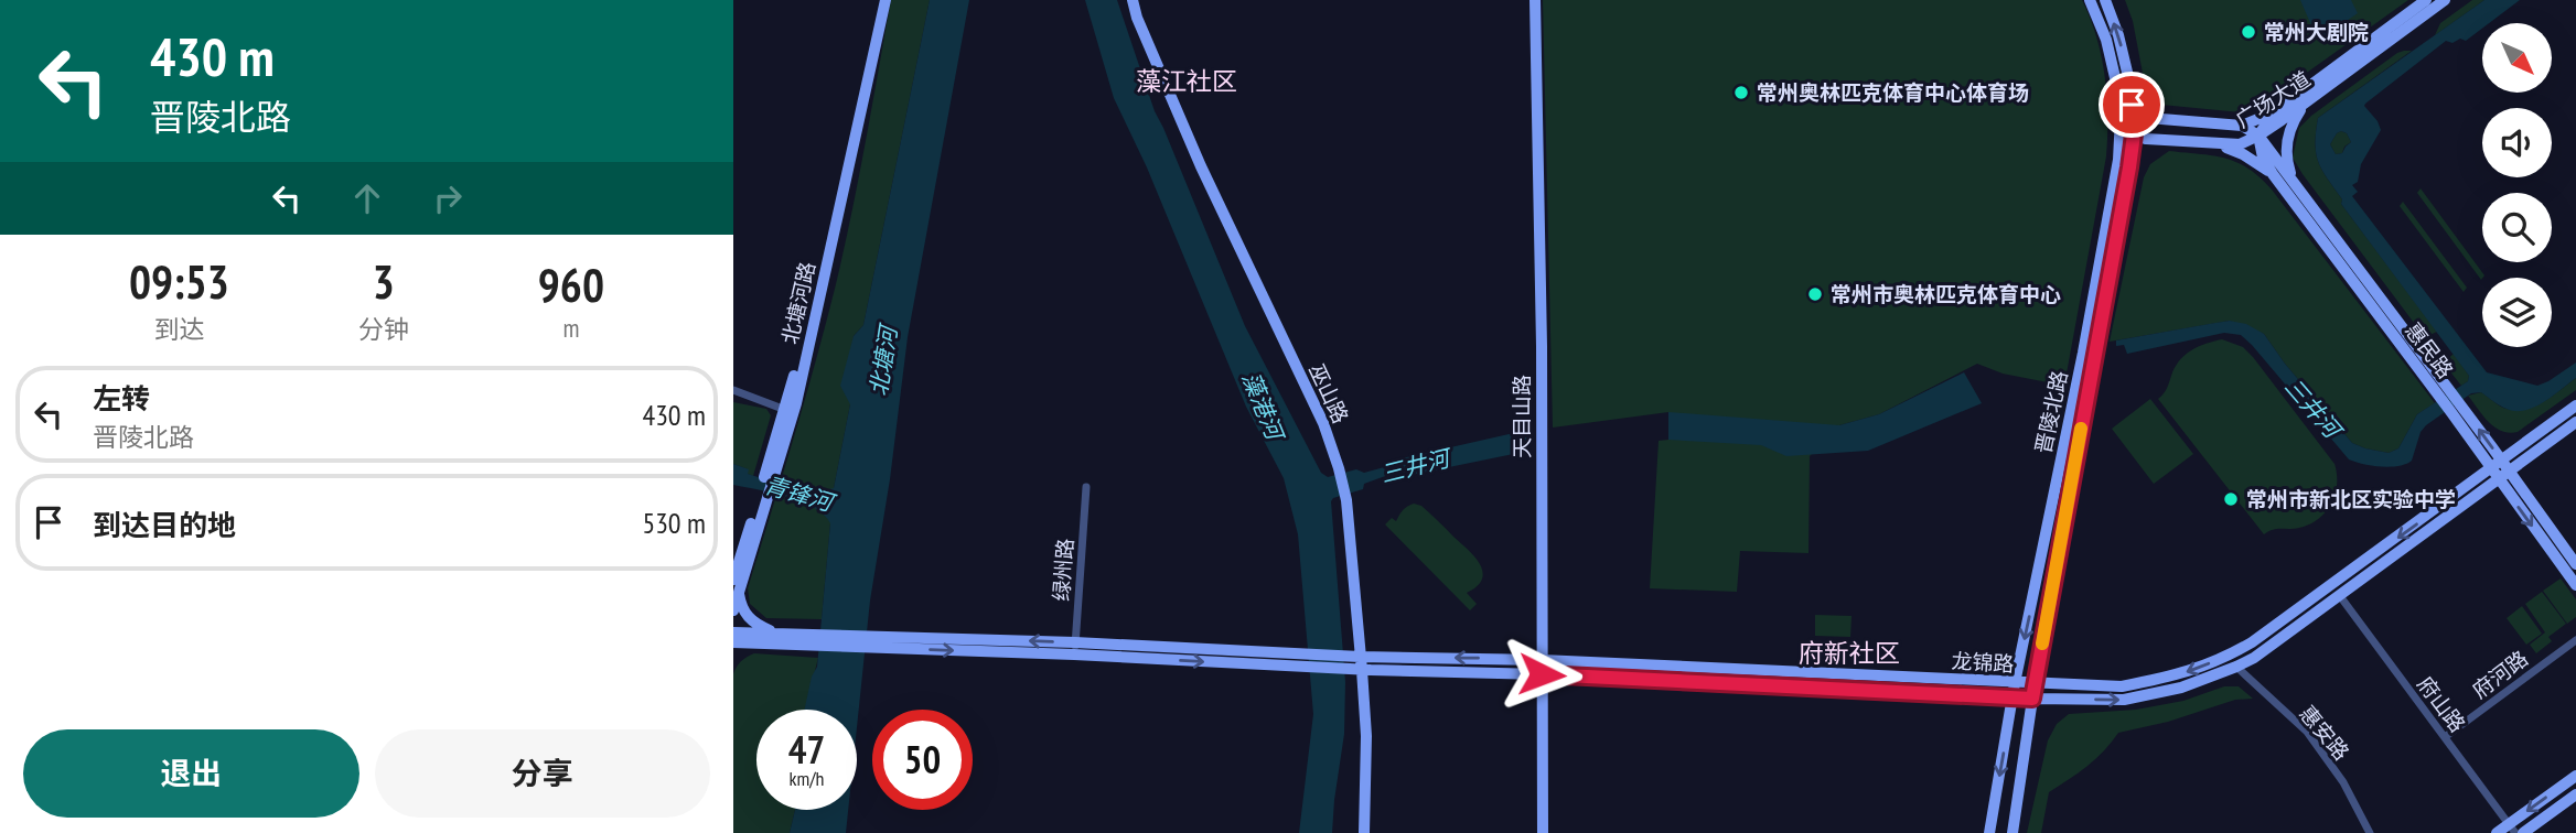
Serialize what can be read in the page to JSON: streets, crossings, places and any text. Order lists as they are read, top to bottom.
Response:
{
  "streets": {
    "main road": [
      "广场大道",
      "北塘河路",
      "惠民路",
      "巫山路",
      "晋陵北路",
      "天目山路",
      "龙锦路"
    ],
    "street": [
      "绿州路",
      "府河路",
      "府山路",
      "惠安路"
    ]
  },
  "crossings": [
    ["广场大道", "惠民路"],
    ["广场大道", "晋陵北路"],
    ["惠民路", "龙锦路"],
    ["巫山路", "龙锦路"],
    ["晋陵北路", "龙锦路"],
    ["天目山路", "龙锦路"],
    ["龙锦路", "府山路"],
    ["龙锦路", "惠安路"],
    ["府河路", "府山路"]
  ],
  "districts": ["藻江社区", "府新社区"],
  "water": [
    "北塘河",
    "藻港河",
    "三井河",
    "青锋河"
  ],
  "places": [
    "常州大剧院",
    "常州奥林匹克体育中心体育场",
    "常州市奥林匹克体育中心",
    "常州市新北区实验中学"
  ],
  "north": "bottom right",
  "page": {
    "turn": ["430 m", "晋陵北路"],
    "eta": [
      "09:53",
      "到达",
      "3",
      "分钟",
      "960",
      "m"
    ],
    "list": [
      {
        "name": "左转",
        "note": "晋陵北路",
        "value": "430 m"
      },
      {
        "name": "到达目的地",
        "value": "530 m"
      }
    ],
    "speed": "47 km/h",
    "limit": "50",
    "buttons": ["退出", "分享"]
  }
}
